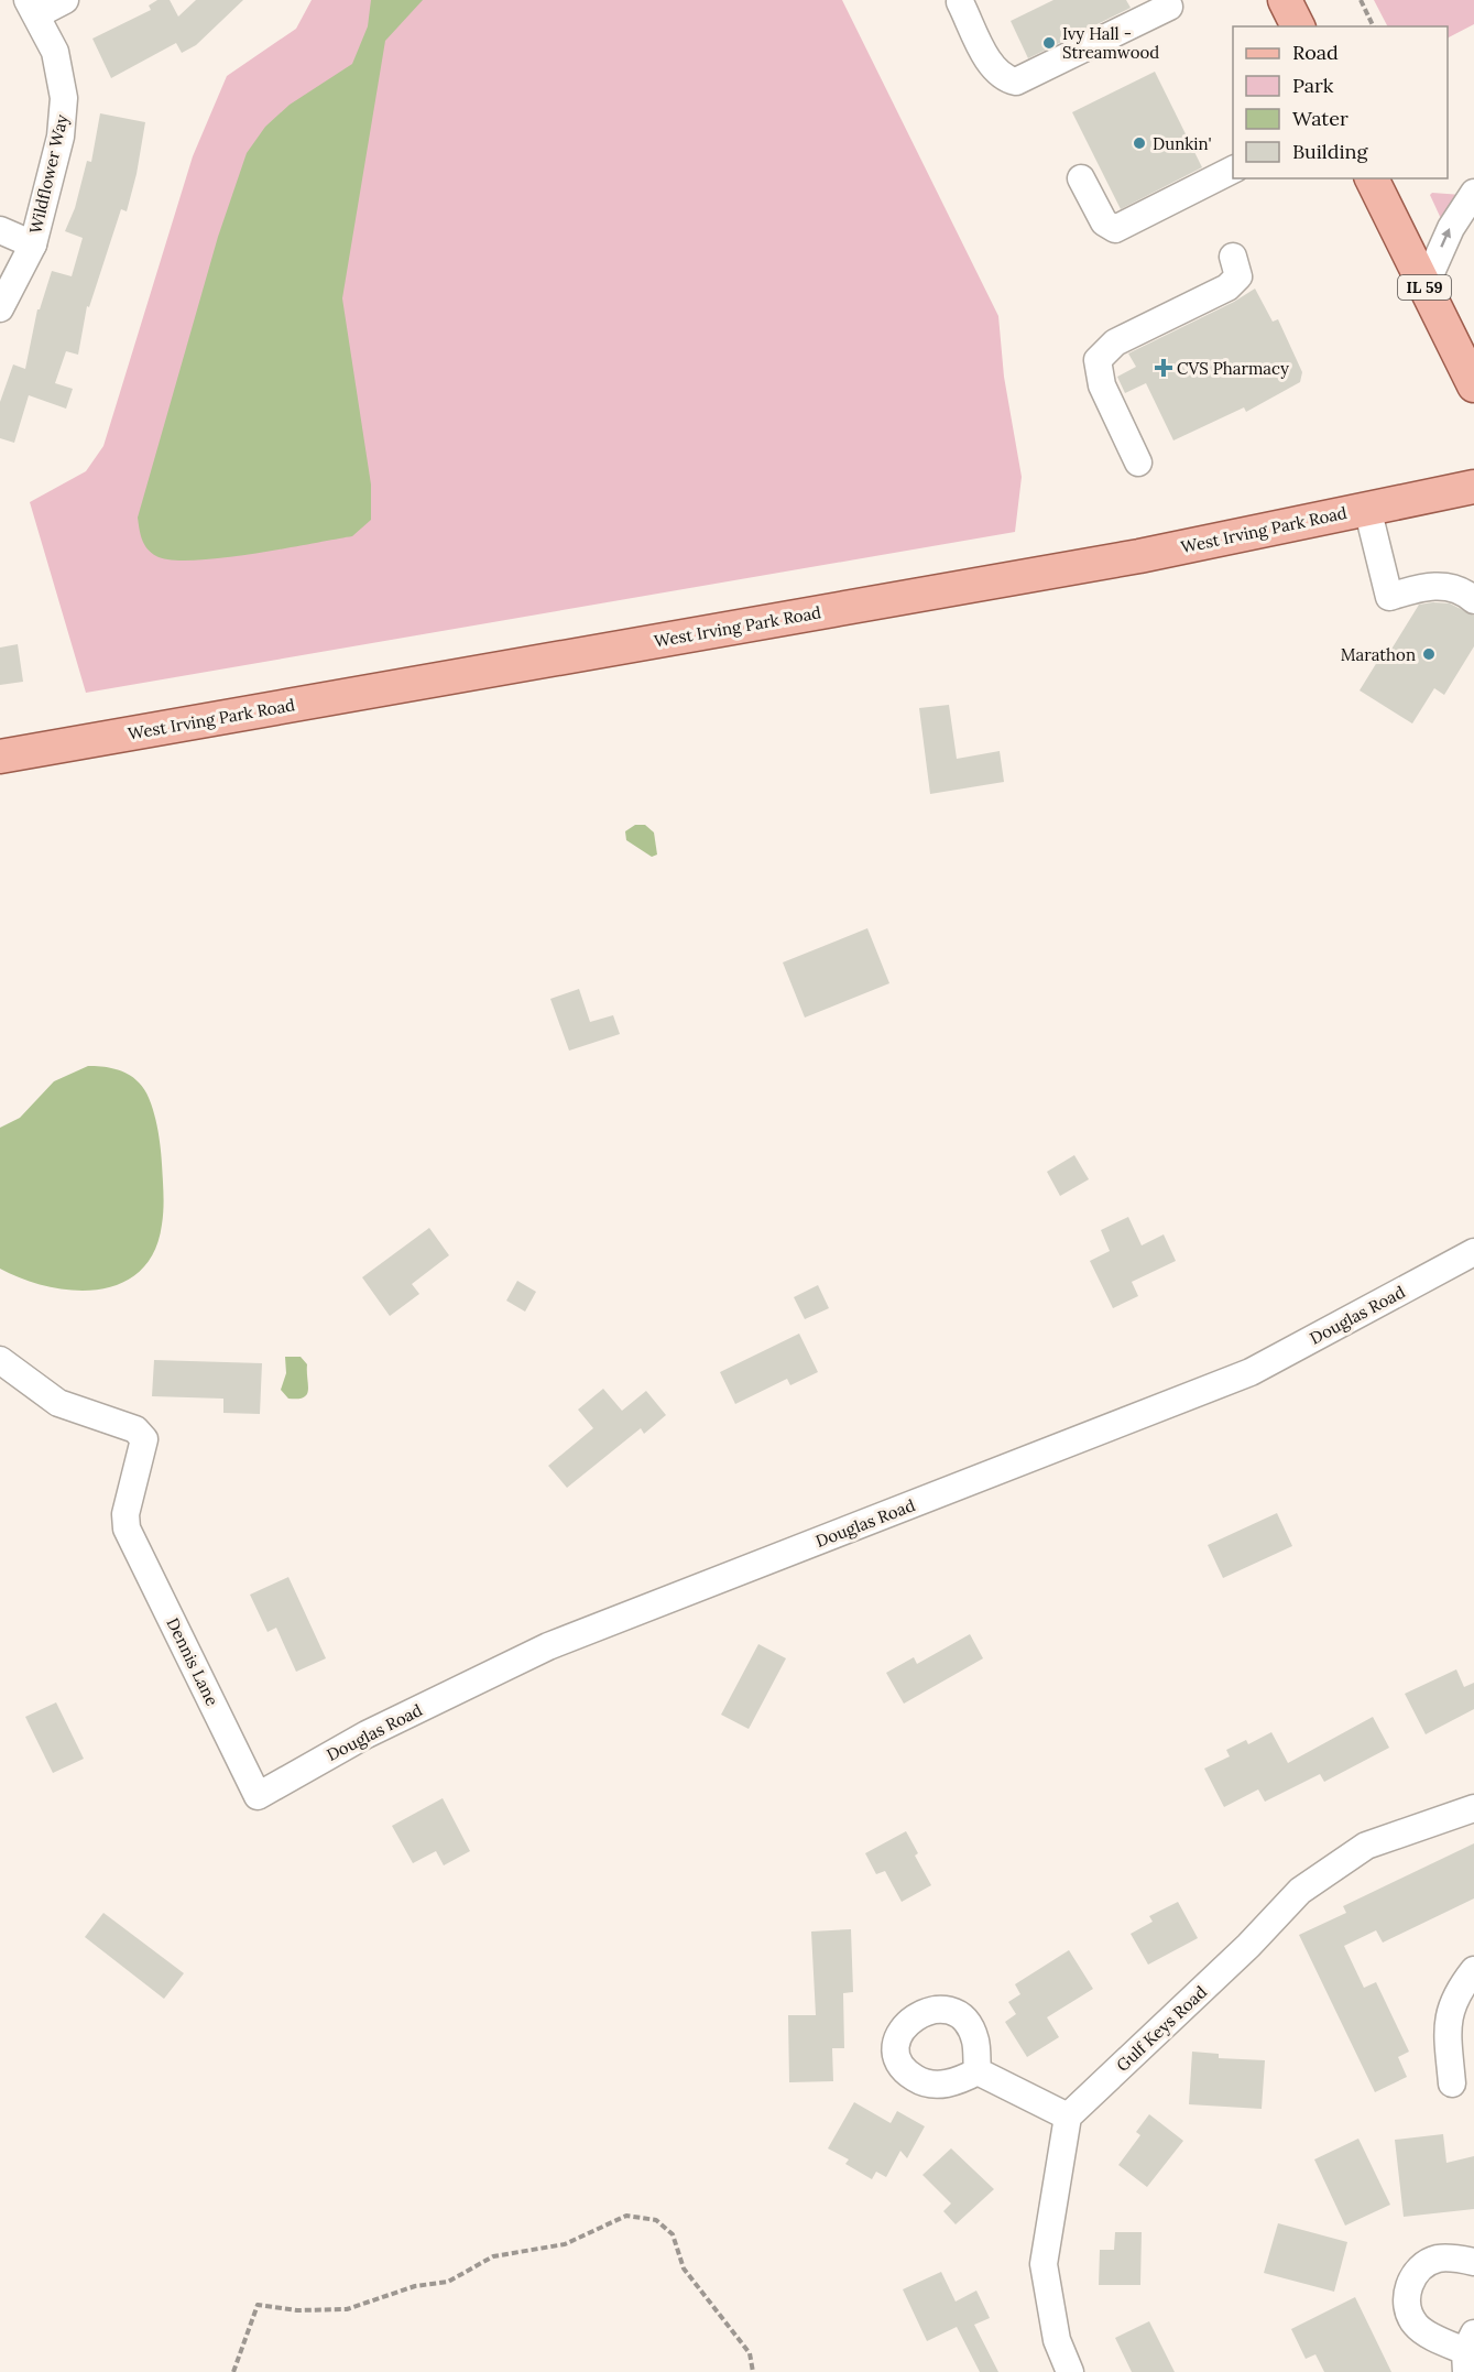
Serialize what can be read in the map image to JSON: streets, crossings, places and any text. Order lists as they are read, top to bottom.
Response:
{
  "streets": {
    "main road": ["IL 59", "West Irving Park Road"],
    "street": [
      "Wildflower Way",
      "Douglas Road",
      "Dennis Lane",
      "Gulf Keys Road"
    ]
  },
  "crossings": [
    ["Douglas Road", "Dennis Lane"]
  ],
  "places": {
    "other": ["Ivy Hall - Streamwood", "Dunkin'", "Marathon"],
    "health": ["CVS Pharmacy"]
  },
  "legend": [
    "Road",
    "Park",
    "Water",
    "Building"
  ]
}
